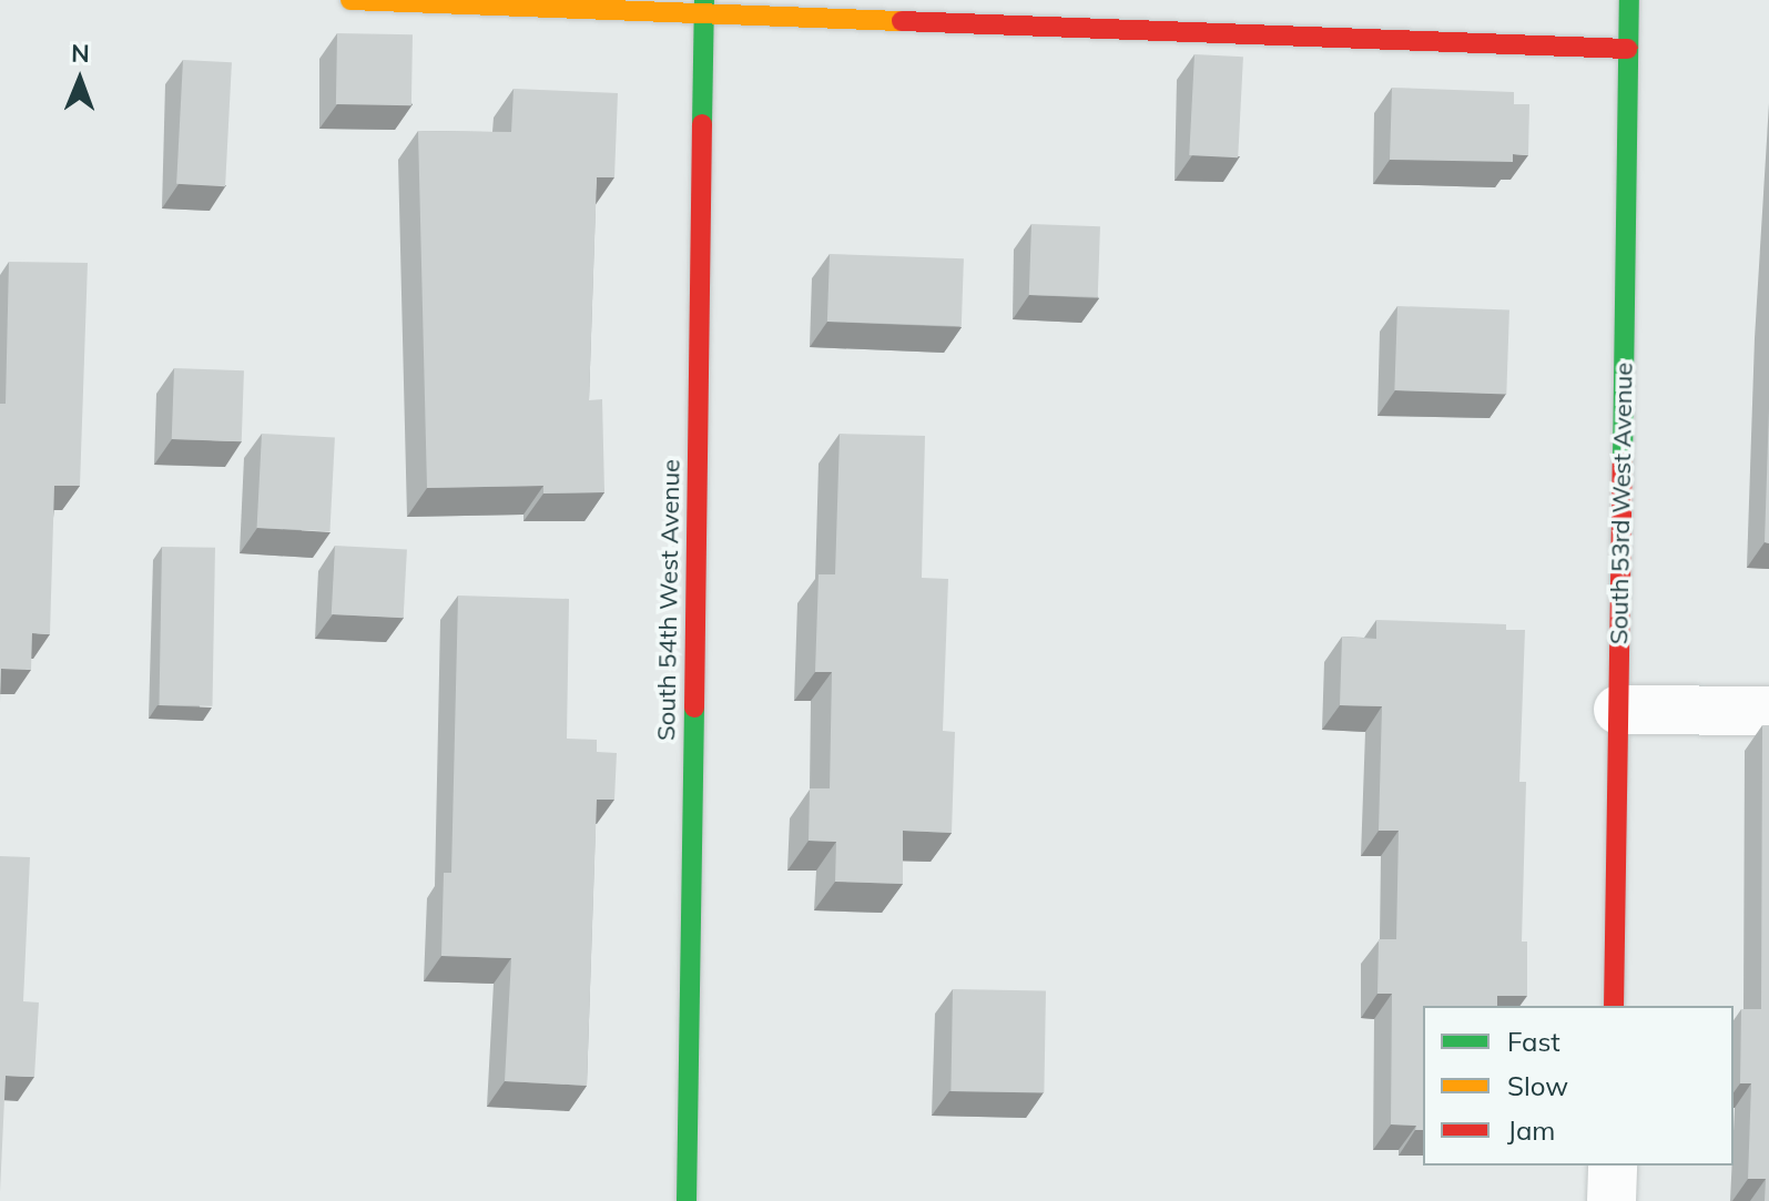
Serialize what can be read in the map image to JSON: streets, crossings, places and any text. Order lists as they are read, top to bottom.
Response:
{
  "streets": {
    "street": ["South 53rd West Avenue", "South 54th West Avenue"]
  },
  "legend": ["Fast", "Slow", "Jam"],
  "north": "top"
}
